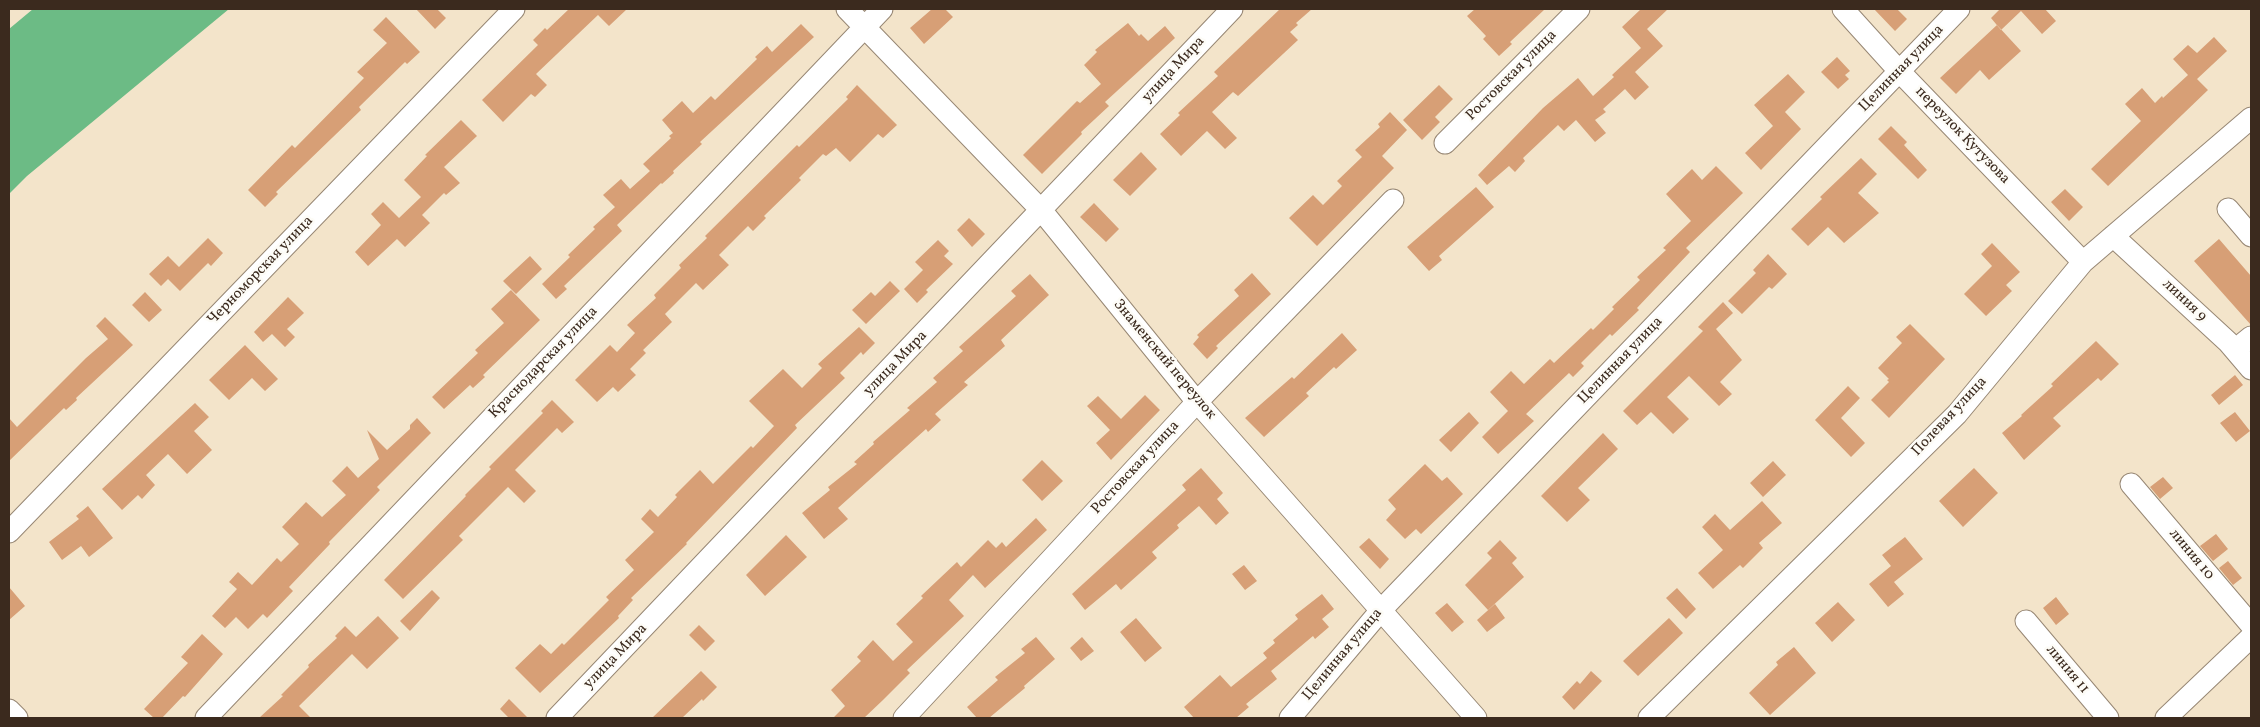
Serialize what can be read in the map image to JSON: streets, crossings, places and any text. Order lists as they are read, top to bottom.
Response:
{
  "streets": {
    "street": [
      "Целинная улица",
      "улица Мира",
      "Ростовская улица",
      "переулок Кутузова",
      "Черноморская улица",
      "линия 9",
      "Знаменский переулок",
      "Краснодарская улица",
      "Полевая улица",
      "линия 10",
      "линия 11"
    ]
  },
  "crossings": [
    ["Целинная улица", "переулок Кутузова"],
    ["Целинная улица", "Знаменский переулок"],
    ["улица Мира", "Знаменский переулок"],
    ["Ростовская улица", "Знаменский переулок"],
    ["переулок Кутузова", "Полевая улица"],
    ["линия 9", "Полевая улица"],
    ["Знаменский переулок", "Краснодарская улица"]
  ]
}
